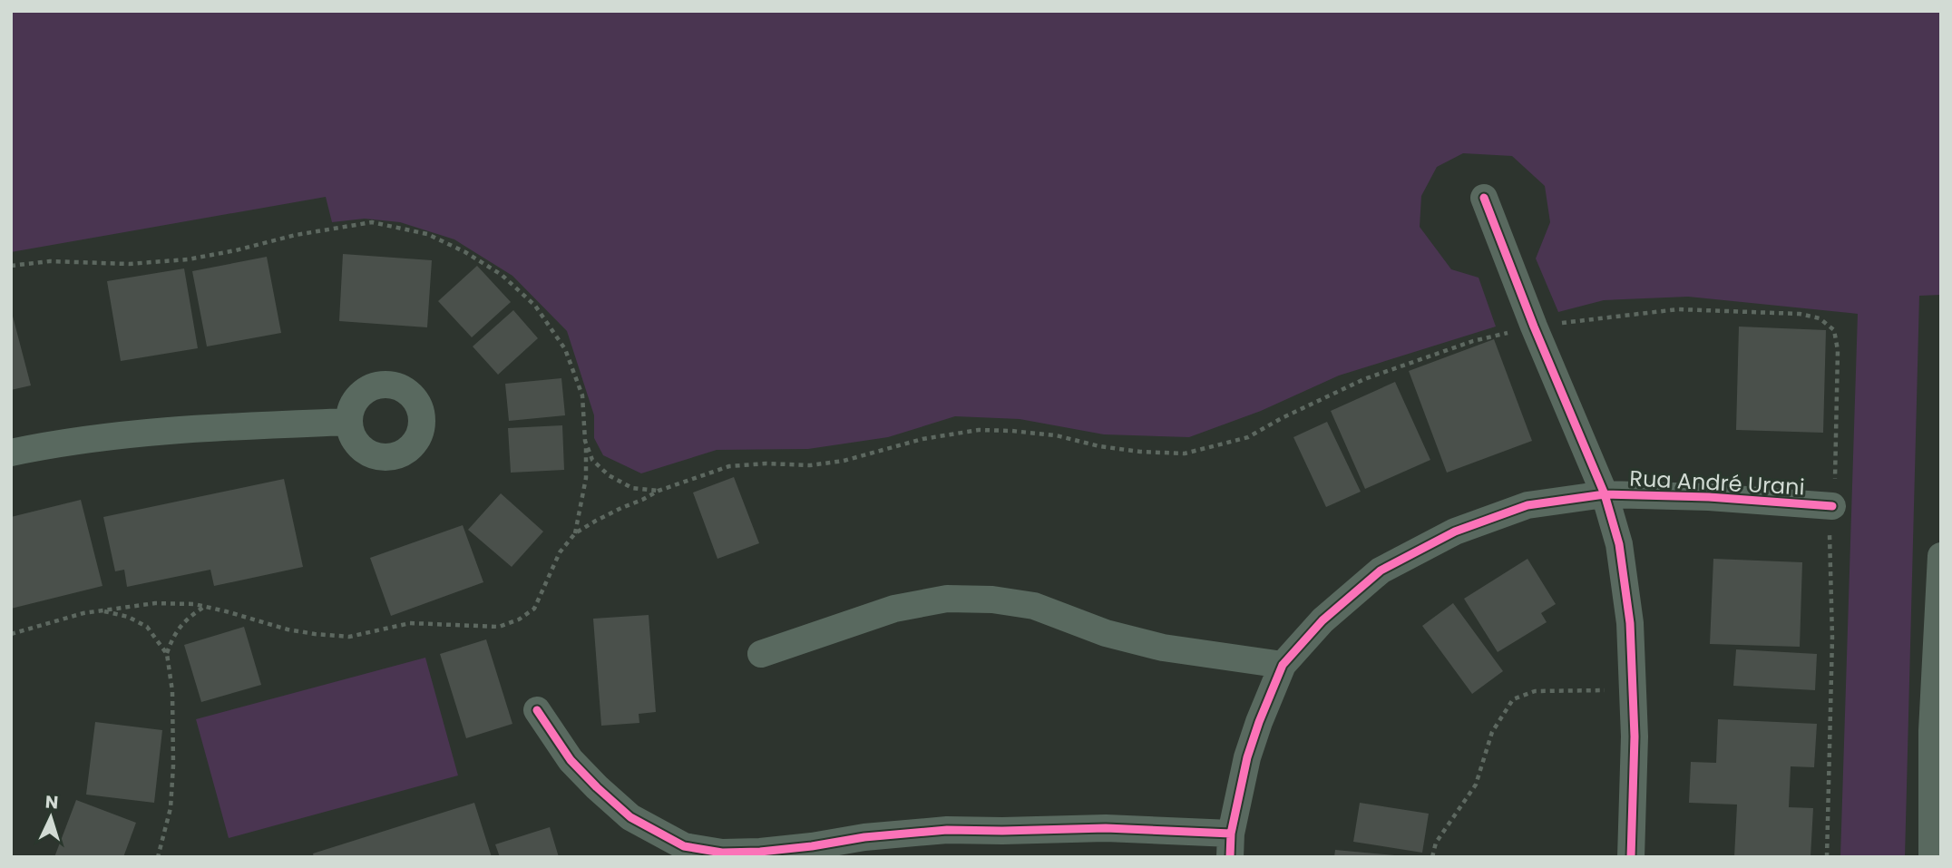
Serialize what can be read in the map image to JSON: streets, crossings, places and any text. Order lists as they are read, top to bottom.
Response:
{
  "streets": {
    "street": ["Rua André Urani"]
  },
  "north": "top"
}
